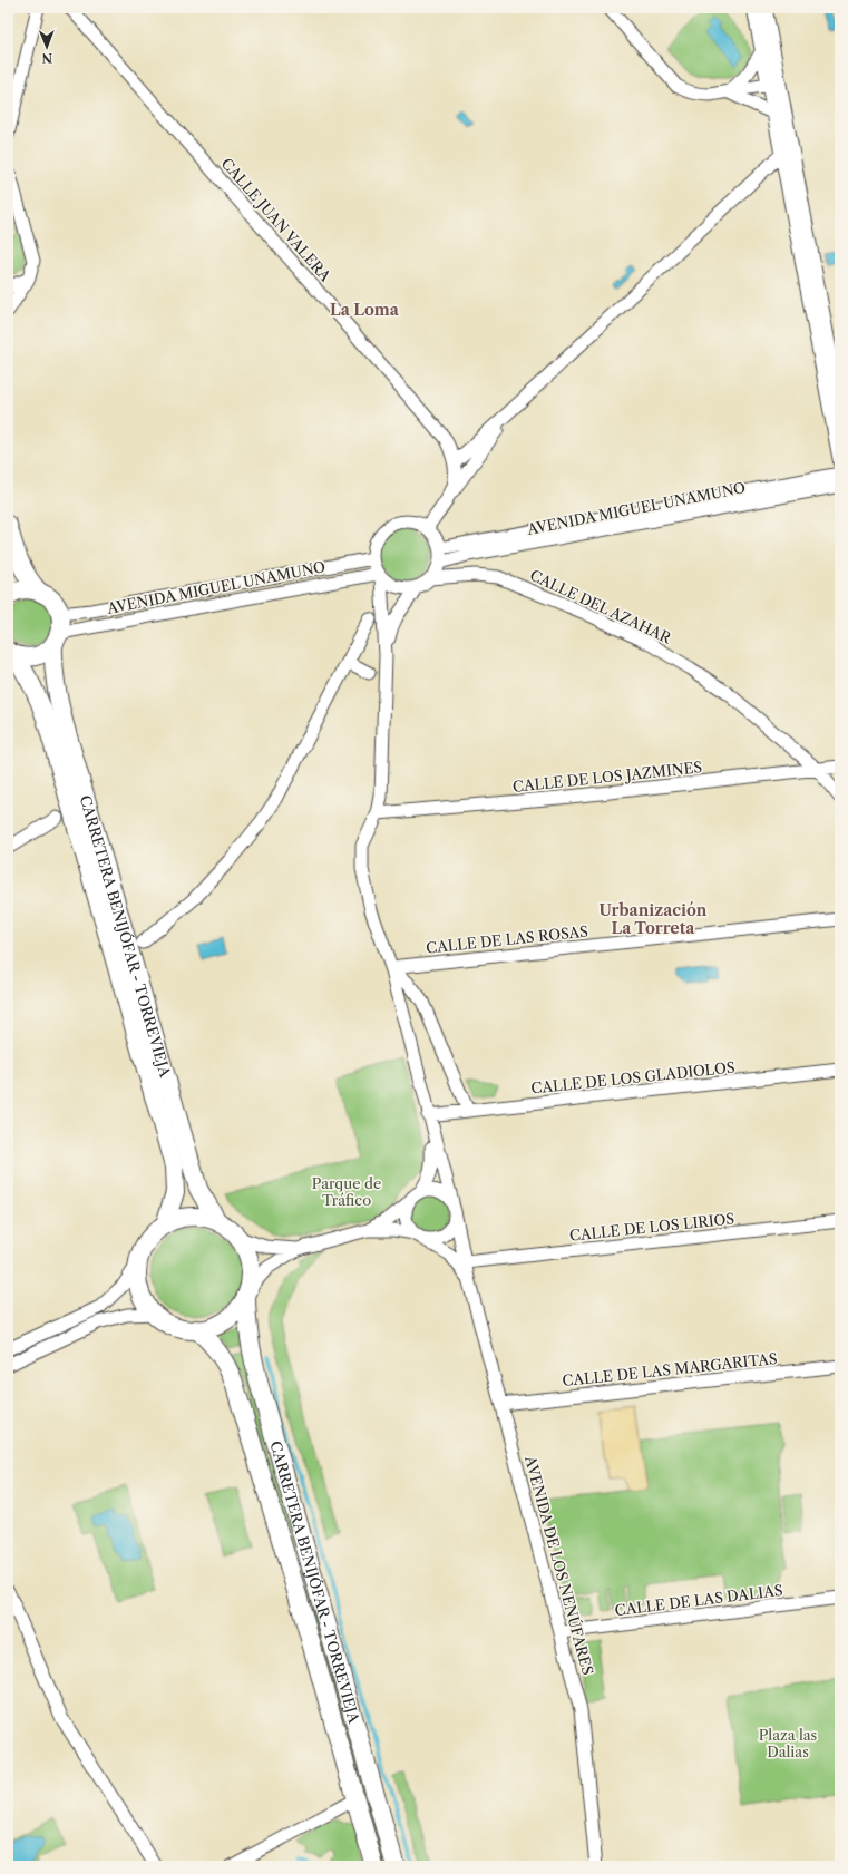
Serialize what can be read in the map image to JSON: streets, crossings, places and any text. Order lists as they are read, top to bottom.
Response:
{
  "streets": {
    "main road": ["CARRETERA BENIJÓFAR - TORREVIEJA"],
    "street": [
      "CALLE JUAN VALERA",
      "AVENIDA MIGUEL UNAMUNO",
      "CALLE DEL AZAHAR",
      "CALLE DE LOS JAZMINES",
      "CALLE DE LAS ROSAS",
      "CALLE DE LOS GLADIOLOS",
      "CALLE DE LOS LIRIOS",
      "CALLE DE LAS MARGARITAS",
      "AVENIDA DE LOS NENÚFARES",
      "CALLE DE LAS DALIAS"
    ]
  },
  "crossings": [
    ["CALLE JUAN VALERA", "AVENIDA MIGUEL UNAMUNO"],
    ["CALLE JUAN VALERA", "CALLE DEL AZAHAR"],
    ["CALLE JUAN VALERA", "AVENIDA DE LOS NENÚFARES"],
    ["AVENIDA MIGUEL UNAMUNO", "CALLE DEL AZAHAR"],
    ["AVENIDA MIGUEL UNAMUNO", "CARRETERA BENIJÓFAR - TORREVIEJA"],
    ["AVENIDA MIGUEL UNAMUNO", "AVENIDA DE LOS NENÚFARES"],
    ["CALLE DEL AZAHAR", "CALLE DE LOS JAZMINES"],
    ["CALLE DEL AZAHAR", "AVENIDA DE LOS NENÚFARES"],
    ["CALLE DE LOS JAZMINES", "AVENIDA DE LOS NENÚFARES"],
    ["CALLE DE LAS ROSAS", "AVENIDA DE LOS NENÚFARES"],
    ["CALLE DE LOS GLADIOLOS", "AVENIDA DE LOS NENÚFARES"],
    ["CALLE DE LOS LIRIOS", "AVENIDA DE LOS NENÚFARES"],
    ["CALLE DE LAS MARGARITAS", "AVENIDA DE LOS NENÚFARES"],
    ["AVENIDA DE LOS NENÚFARES", "CALLE DE LAS DALIAS"]
  ],
  "districts": ["La Loma", "Urbanización La Torreta"],
  "parks": ["Parque de Tráfico", "Plaza las Dalias"],
  "north": "bottom"
}
